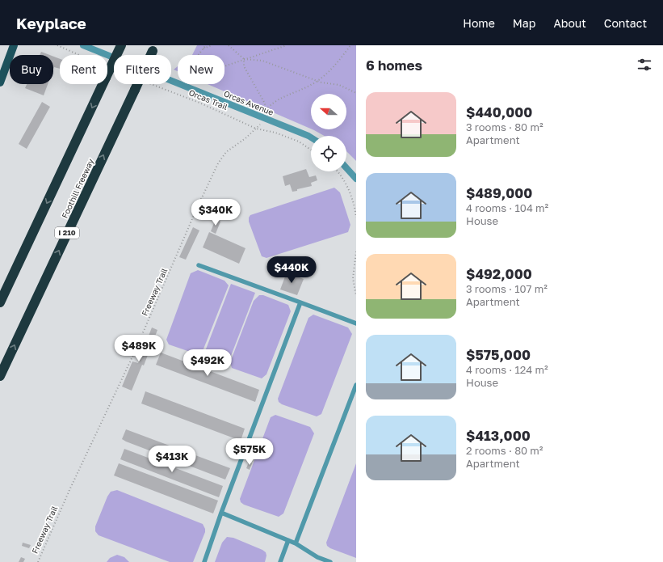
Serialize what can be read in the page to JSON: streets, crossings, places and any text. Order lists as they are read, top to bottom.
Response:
{
  "streets": {
    "highway": ["Foothill Freeway", "I 210"],
    "street": ["Orcas Avenue"],
    "path": ["Orcas Trail", "Freeway Trail"]
  },
  "crossings": [
    ["Orcas Trail", "Freeway Trail"],
    ["Orcas Avenue", "Freeway Trail"]
  ],
  "north": "left",
  "page": {
    "header": "Keyplace",
    "nav": [
      "Home",
      "Map",
      "About",
      "Contact"
    ],
    "heading": "6 homes",
    "chip": [
      "Buy",
      "Rent",
      "Filters",
      "New"
    ],
    "list": [
      {
        "name": "$440,000",
        "note": "3 rooms · 80 m² · Apartment"
      },
      {
        "name": "$489,000",
        "note": "4 rooms · 104 m² · House"
      },
      {
        "name": "$492,000",
        "note": "3 rooms · 107 m² · Apartment"
      },
      {
        "name": "$575,000",
        "note": "4 rooms · 124 m² · House"
      },
      {
        "name": "$413,000",
        "note": "2 rooms · 80 m² · Apartment"
      }
    ],
    "price": [
      "$340K",
      "$440K",
      "$489K",
      "$492K",
      "$575K",
      "$413K"
    ]
  }
}
